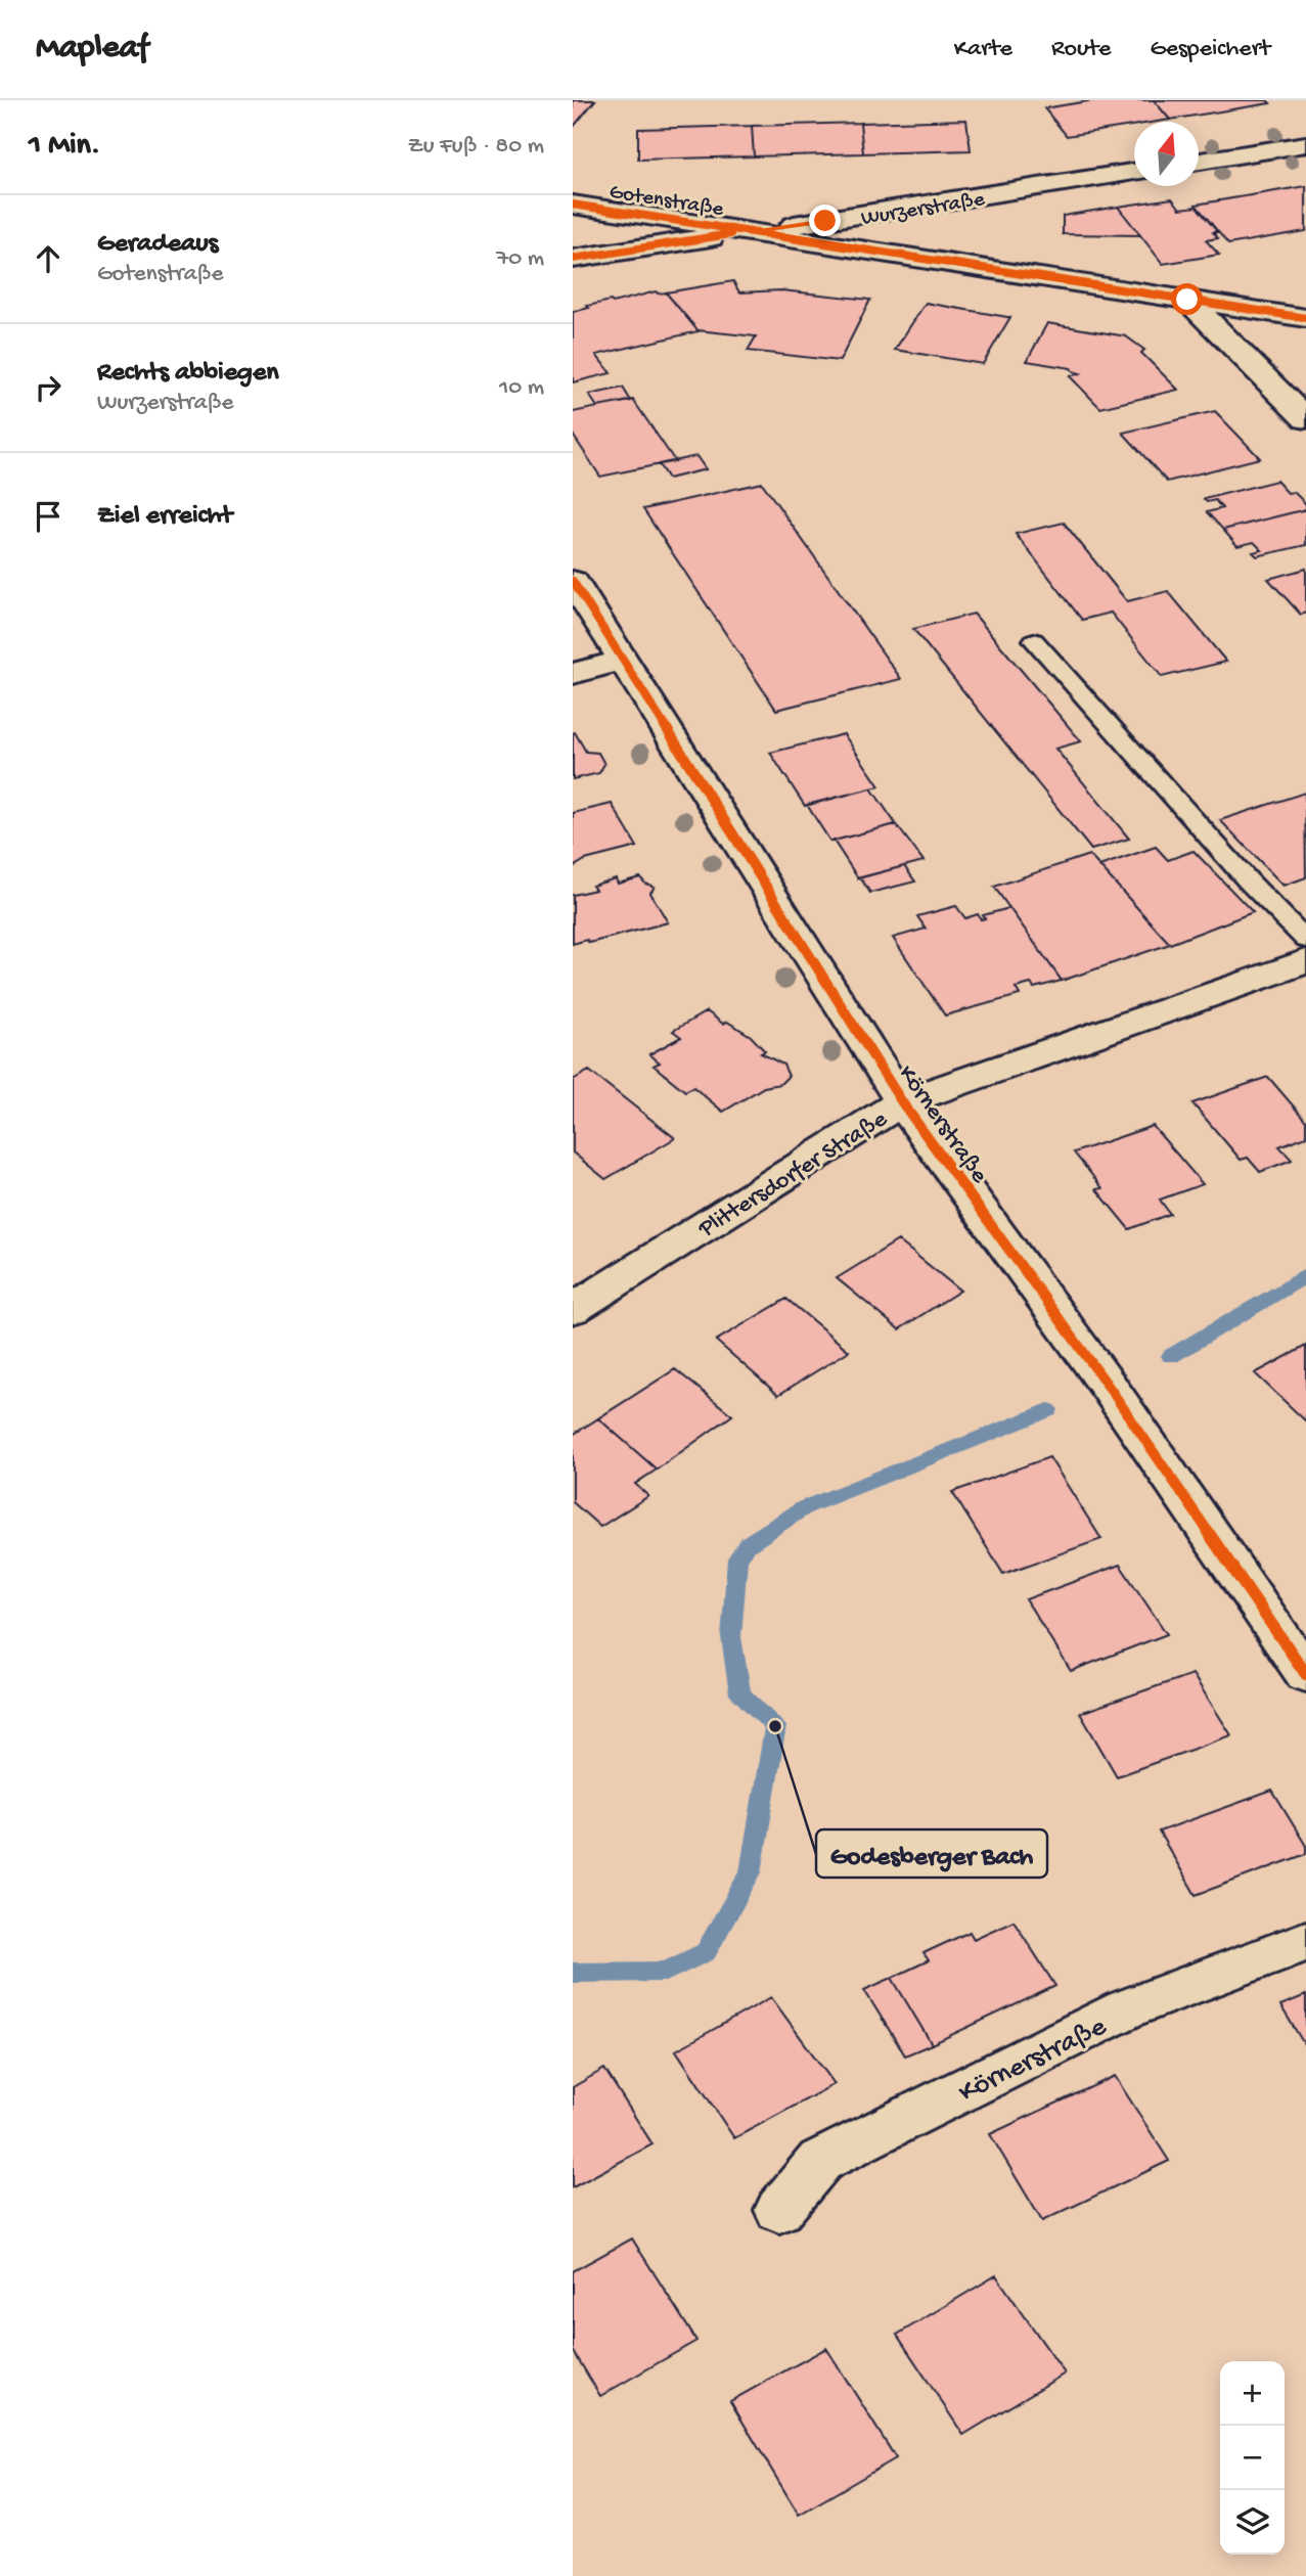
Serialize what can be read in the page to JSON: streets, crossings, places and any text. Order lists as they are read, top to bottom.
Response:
{
  "streets": {
    "street": [
      "Gotenstraße",
      "Wurzerstraße",
      "Körnerstraße",
      "Plittersdorfer Straße"
    ]
  },
  "crossings": [
    ["Gotenstraße", "Wurzerstraße"],
    ["Körnerstraße", "Plittersdorfer Straße"]
  ],
  "places": ["Godesberger Bach"],
  "north": "top",
  "page": {
    "header": "Mapleaf",
    "nav": ["Karte", "Route", "Gespeichert"],
    "heading": ["1 Min.", "Zu Fuß · 80 m"],
    "list": [
      ["Geradeaus", "Gotenstraße", "70 m"],
      ["Rechts abbiegen", "Wurzerstraße", "10 m"],
      "Ziel erreicht"
    ],
    "map_buttons": ["+", "−"]
  }
}
